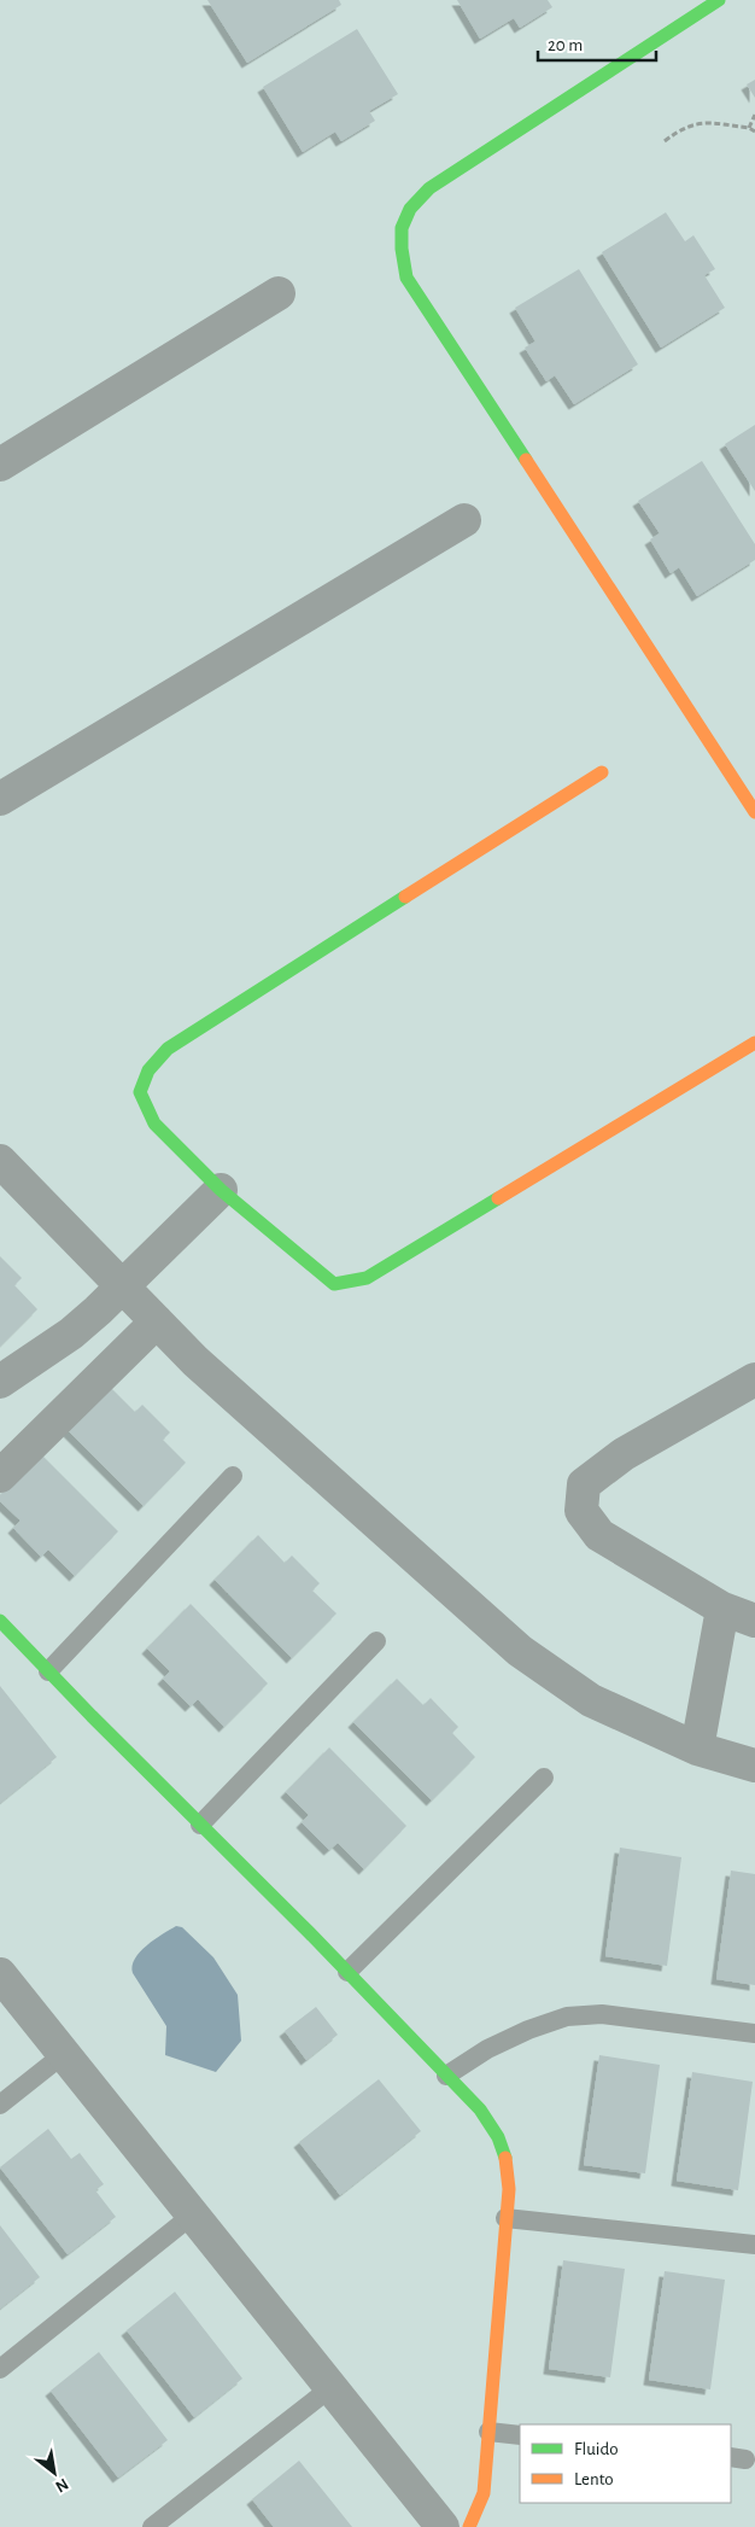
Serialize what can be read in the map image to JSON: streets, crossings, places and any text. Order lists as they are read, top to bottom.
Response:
{
  "legend": ["Fluido", "Lento"],
  "scale_bar": "20 m",
  "north": "bottom right"
}
